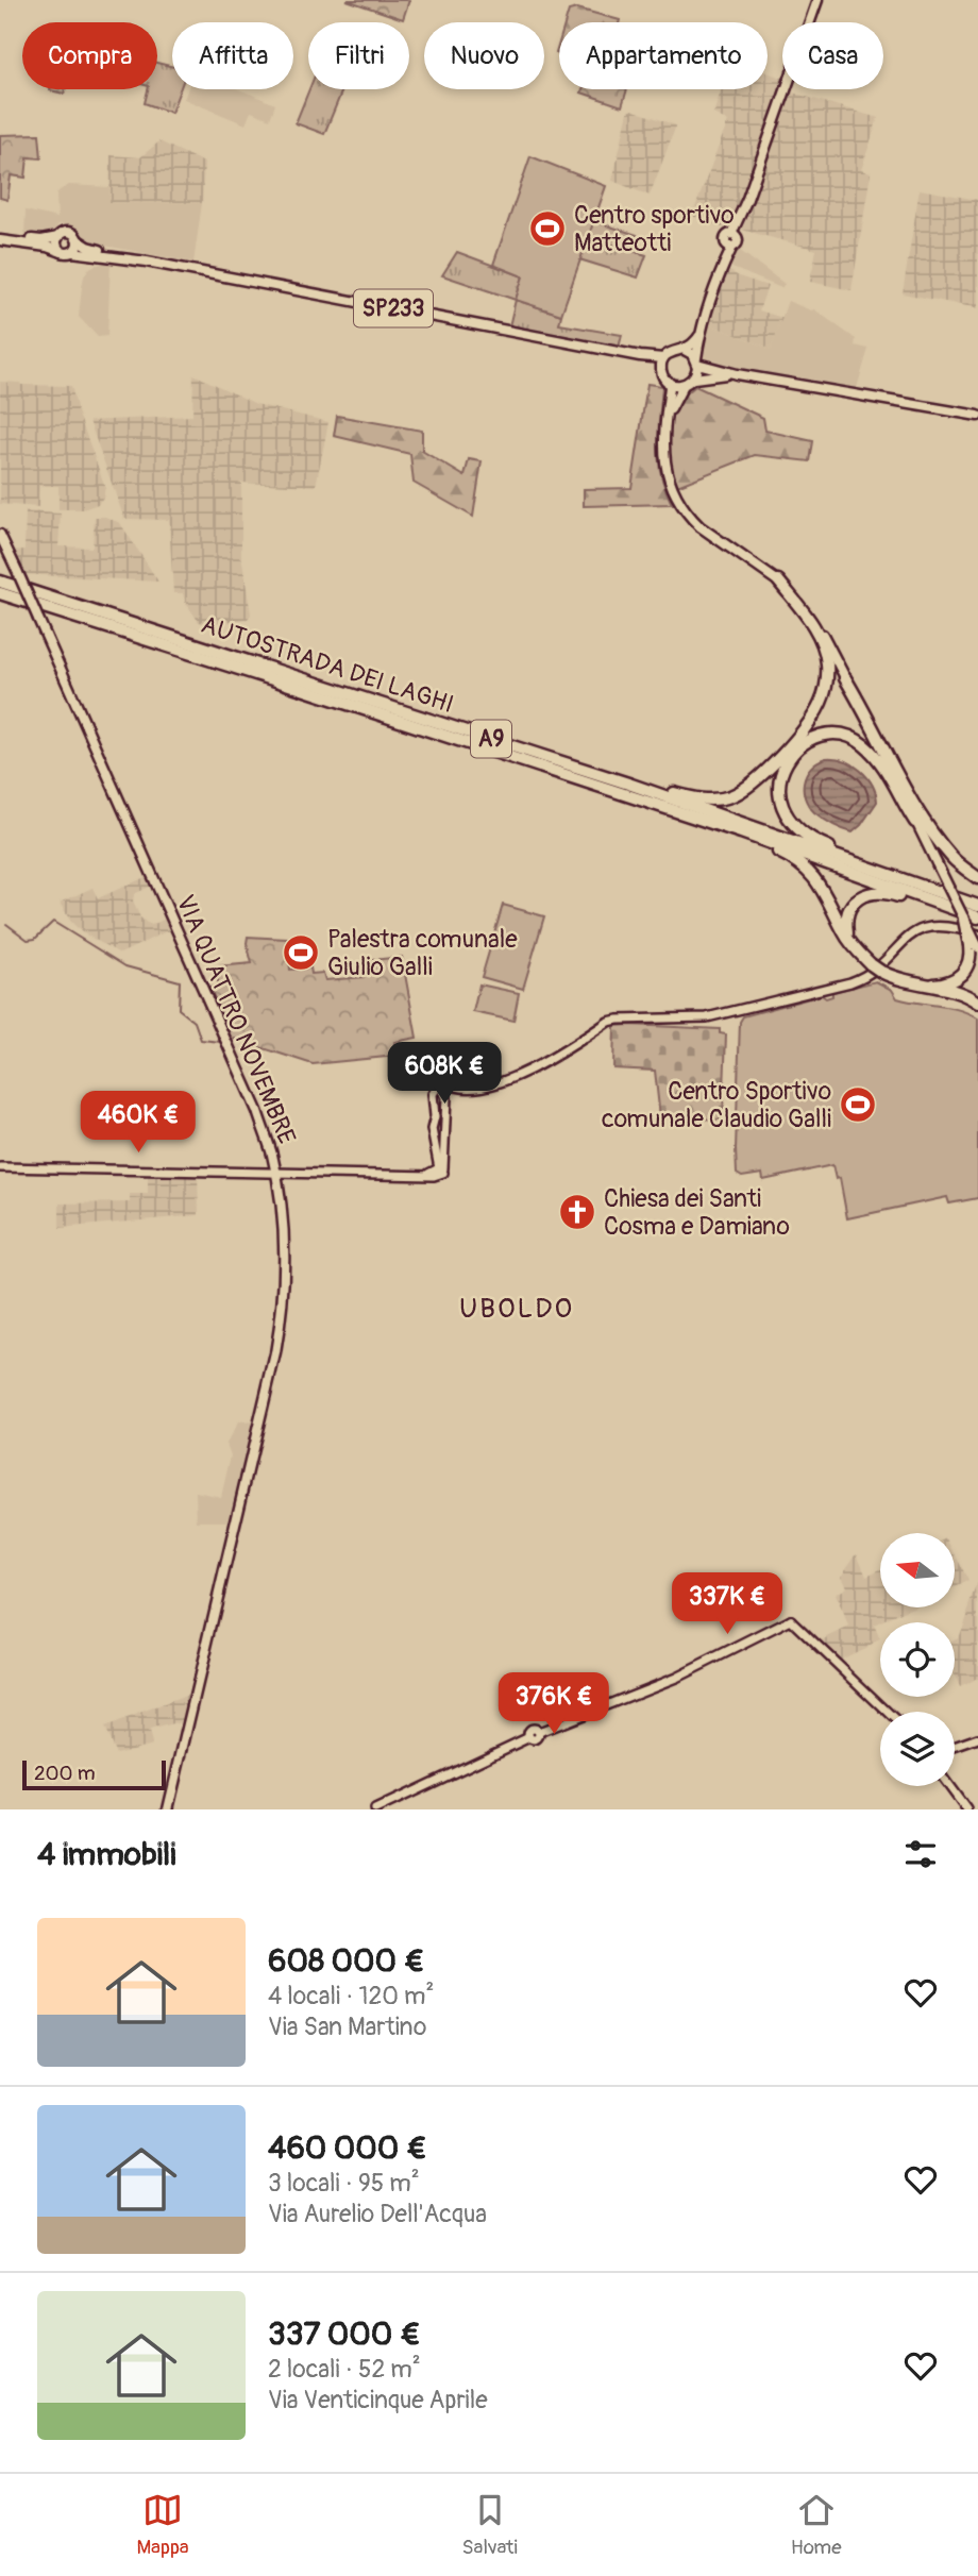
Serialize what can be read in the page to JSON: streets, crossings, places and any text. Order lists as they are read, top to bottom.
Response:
{
  "streets": {
    "highway": ["AUTOSTRADA DEI LAGHI", "A9"],
    "main road": ["SP233", "VIA QUATTRO NOVEMBRE"]
  },
  "districts": ["UBOLDO"],
  "places": {
    "sports": ["Centro sportivo Matteotti", "Palestra comunale Giulio Galli", "Centro Sportivo comunale Claudio Galli"],
    "church": ["Chiesa dei Santi Cosma e Damiano"]
  },
  "scale_bar": "200 m",
  "north": "left",
  "page": {
    "chip": [
      "Compra",
      "Affitta",
      "Filtri",
      "Nuovo",
      "Appartamento",
      "Casa"
    ],
    "price": [
      "608K €",
      "460K €",
      "337K €",
      "376K €"
    ],
    "scale": "200 m",
    "heading": "4 immobili",
    "list": [
      {
        "name": "608 000 €",
        "note": "4 locali · 120 m² · Via San Martino"
      },
      {
        "name": "460 000 €",
        "note": "3 locali · 95 m² · Via Aurelio Dell'Acqua"
      },
      {
        "name": "337 000 €",
        "note": "2 locali · 52 m² · Via Venticinque Aprile"
      }
    ],
    "tabs": ["Mappa", "Salvati", "Home"]
  }
}
